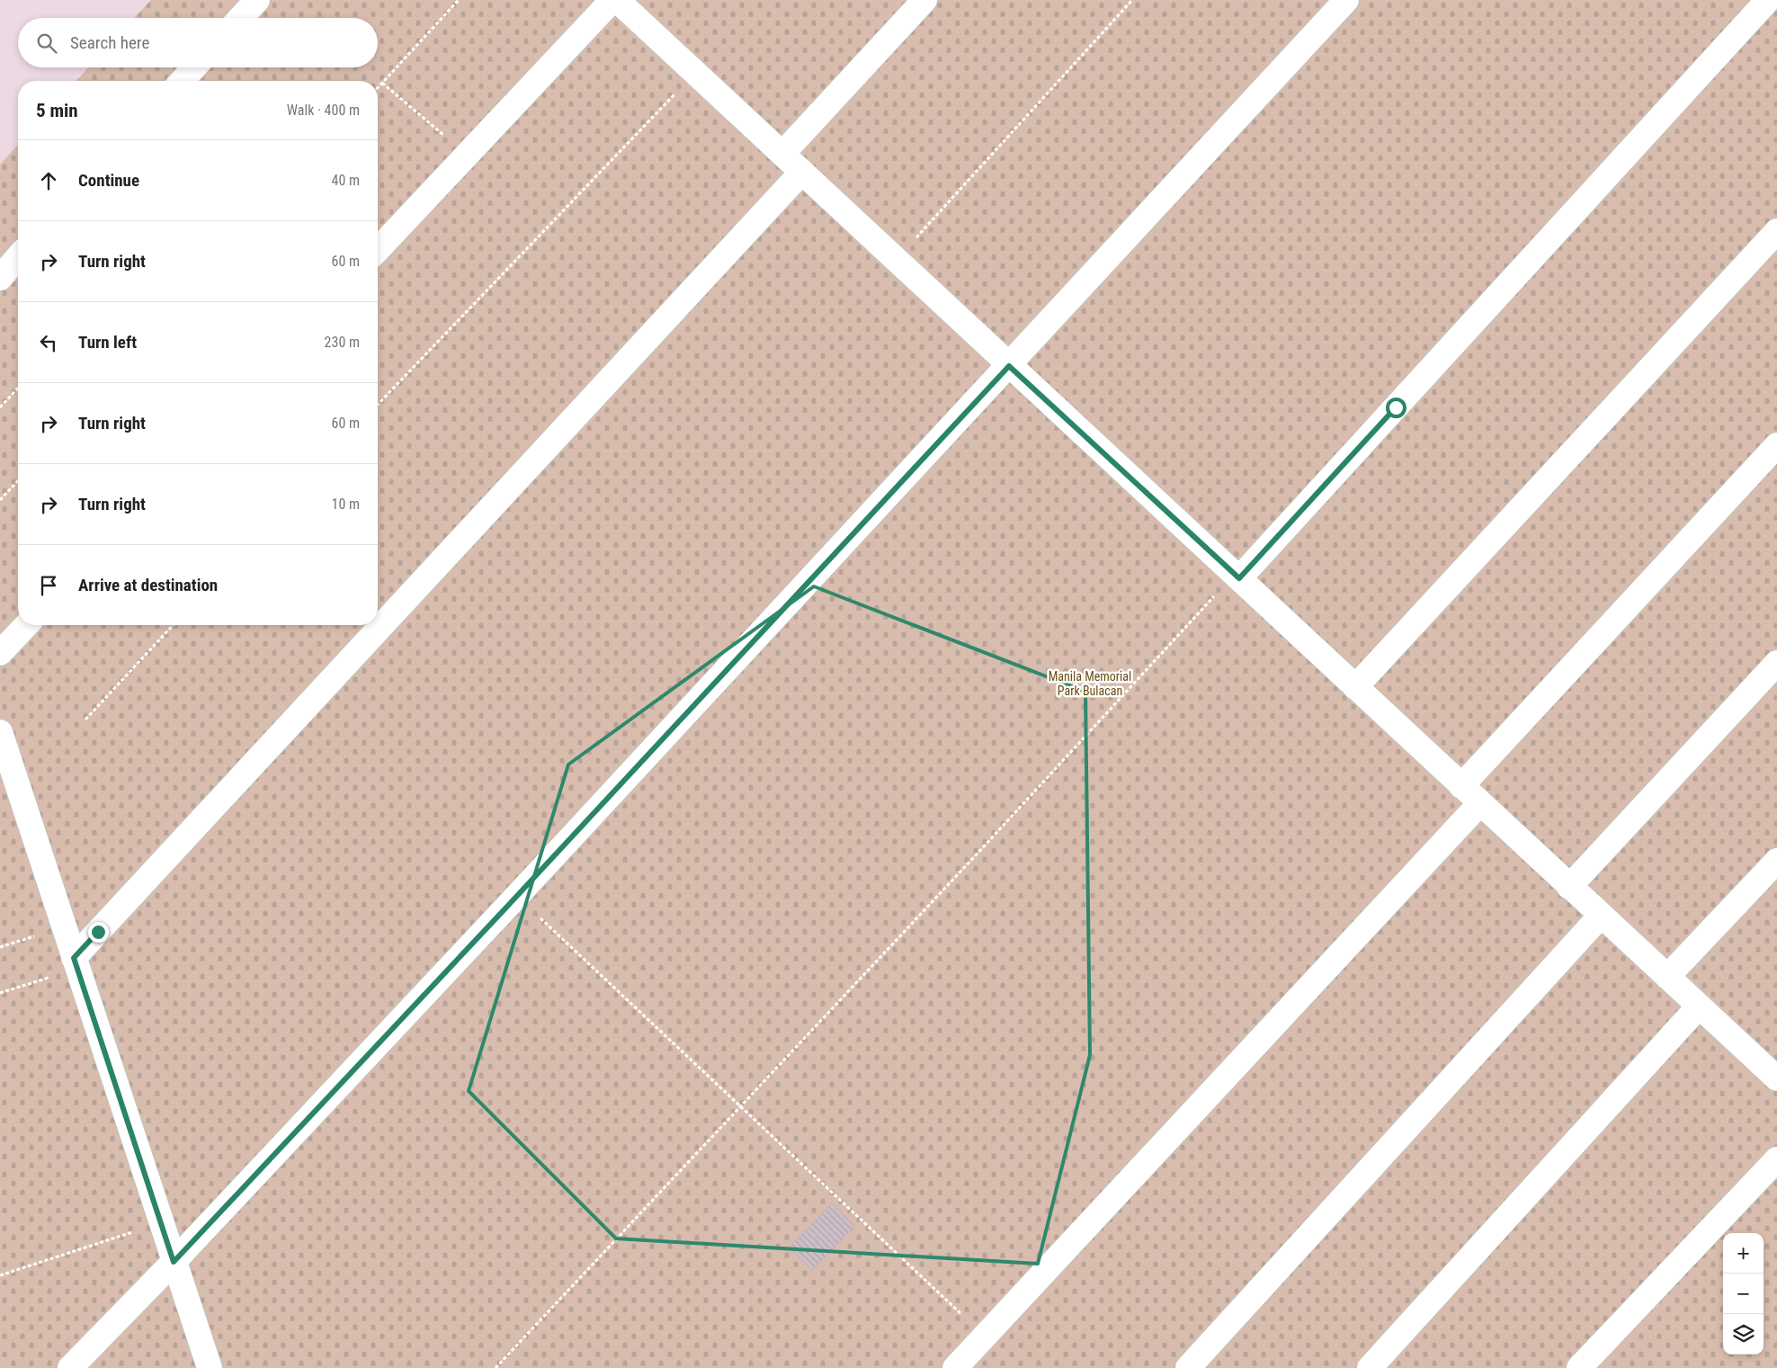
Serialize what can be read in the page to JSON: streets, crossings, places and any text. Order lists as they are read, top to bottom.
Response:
{
  "parks": ["Manila Memorial Park Bulacan"],
  "page": {
    "search": "Search here",
    "heading": ["5 min", "Walk · 400 m"],
    "list": [
      ["Continue", "40 m"],
      ["Turn right", "60 m"],
      ["Turn left", "230 m"],
      ["Turn right", "60 m"],
      ["Turn right", "10 m"],
      "Arrive at destination"
    ],
    "map_buttons": ["+", "−"]
  }
}
